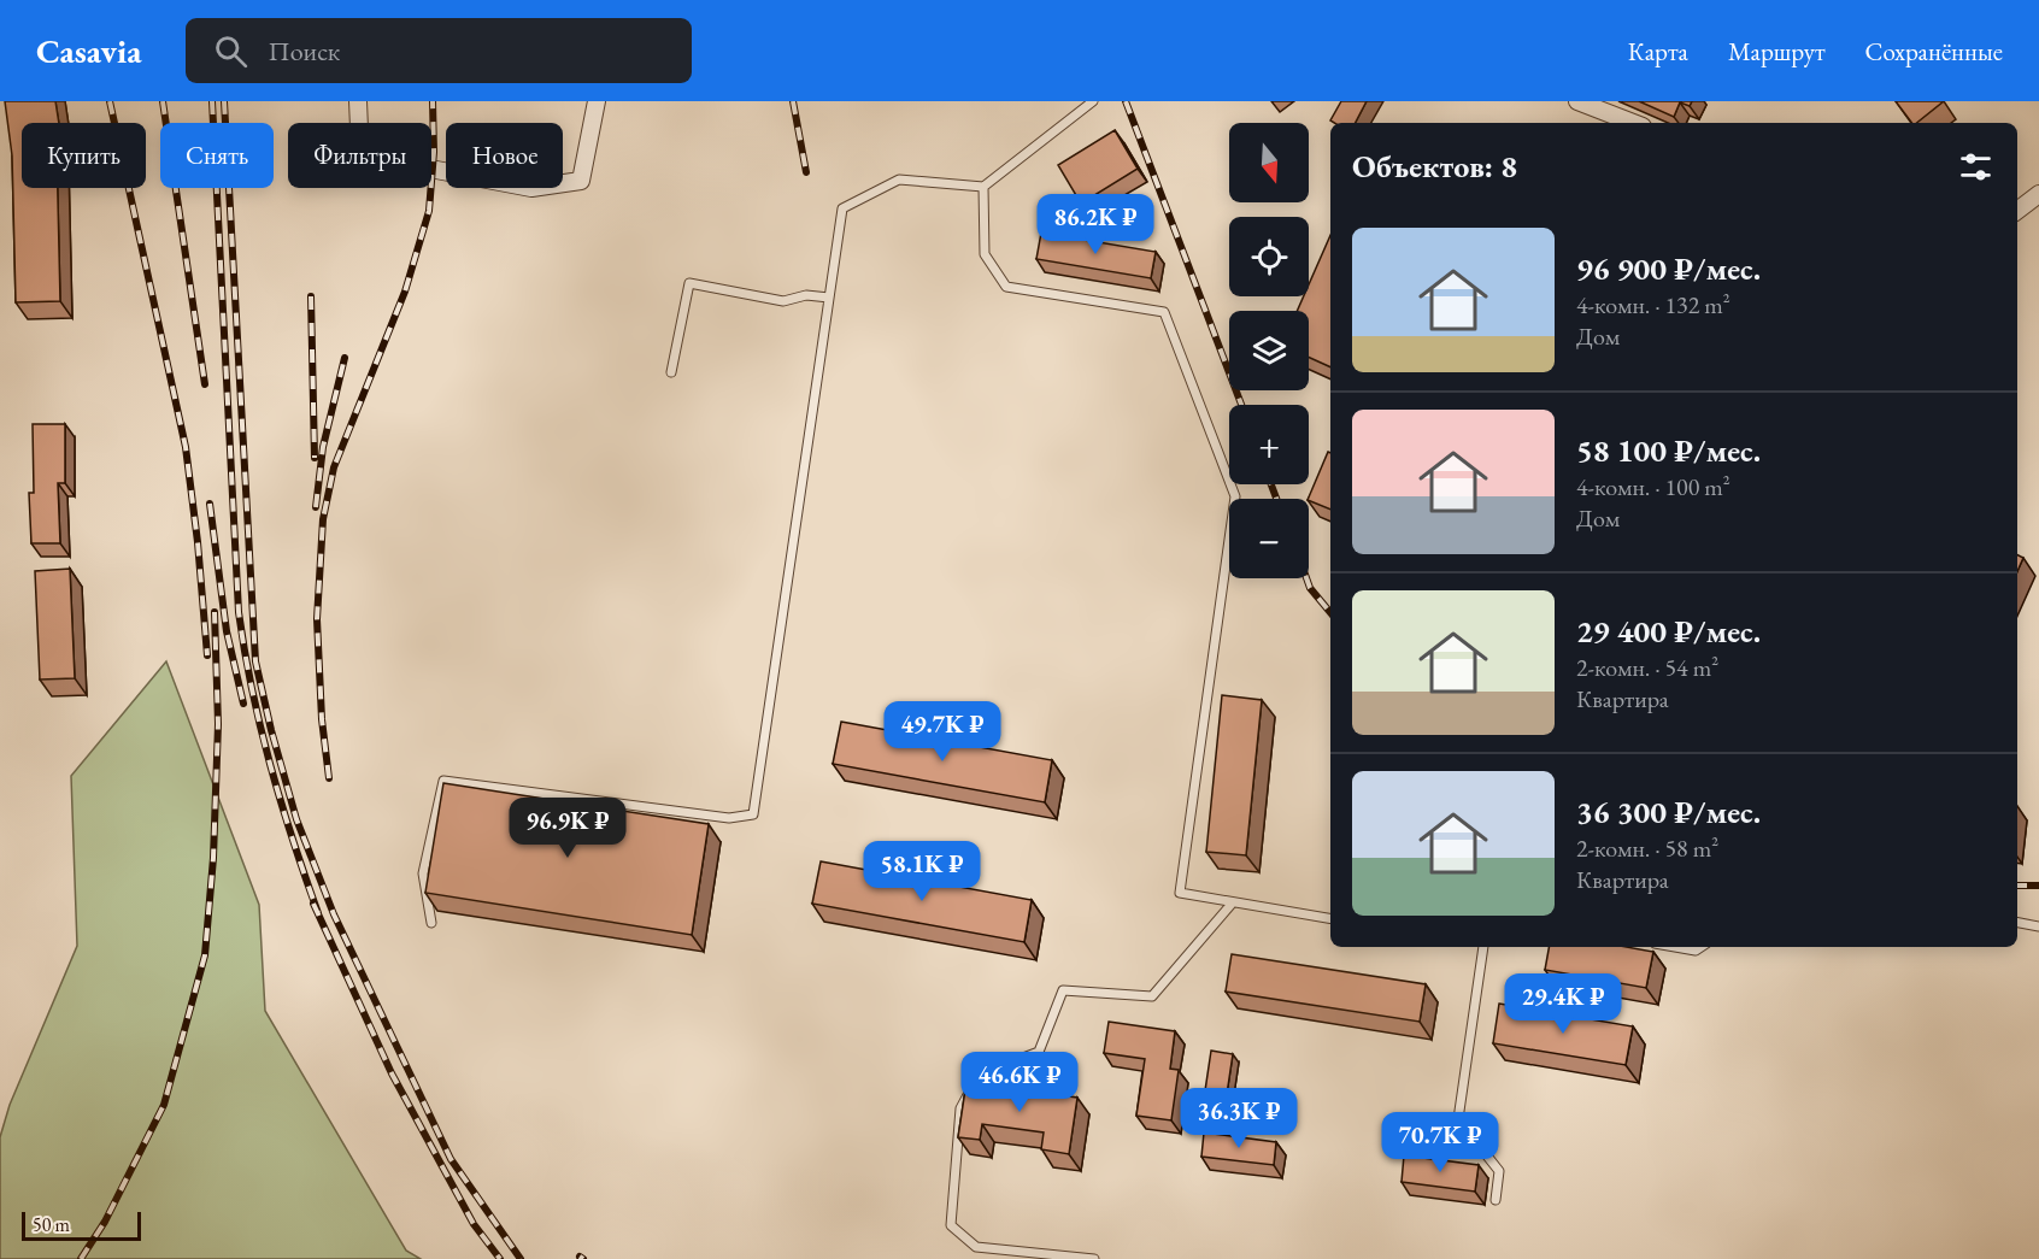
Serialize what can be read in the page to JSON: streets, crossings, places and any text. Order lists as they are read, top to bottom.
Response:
{
  "scale_bar": "50 m",
  "north": "bottom",
  "page": {
    "header": "Casavia",
    "search": "Поиск",
    "nav": ["Карта", "Маршрут", "Сохранённые"],
    "map_buttons": ["+", "−"],
    "chip": [
      "Купить",
      "Снять",
      "Фильтры",
      "Новое"
    ],
    "heading": "Объектов: 8",
    "price": [
      "86.2K ₽",
      "49.7K ₽",
      "96.9K ₽",
      "58.1K ₽",
      "29.4K ₽",
      "46.6K ₽",
      "36.3K ₽",
      "70.7K ₽"
    ],
    "list": [
      {
        "name": "96 900 ₽/мес.",
        "note": "4-комн. · 132 m² · Дом"
      },
      {
        "name": "58 100 ₽/мес.",
        "note": "4-комн. · 100 m² · Дом"
      },
      {
        "name": "29 400 ₽/мес.",
        "note": "2-комн. · 54 m² · Квартира"
      },
      {
        "name": "36 300 ₽/мес.",
        "note": "2-комн. · 58 m² · Квартира"
      }
    ],
    "scale": "50 m"
  }
}
